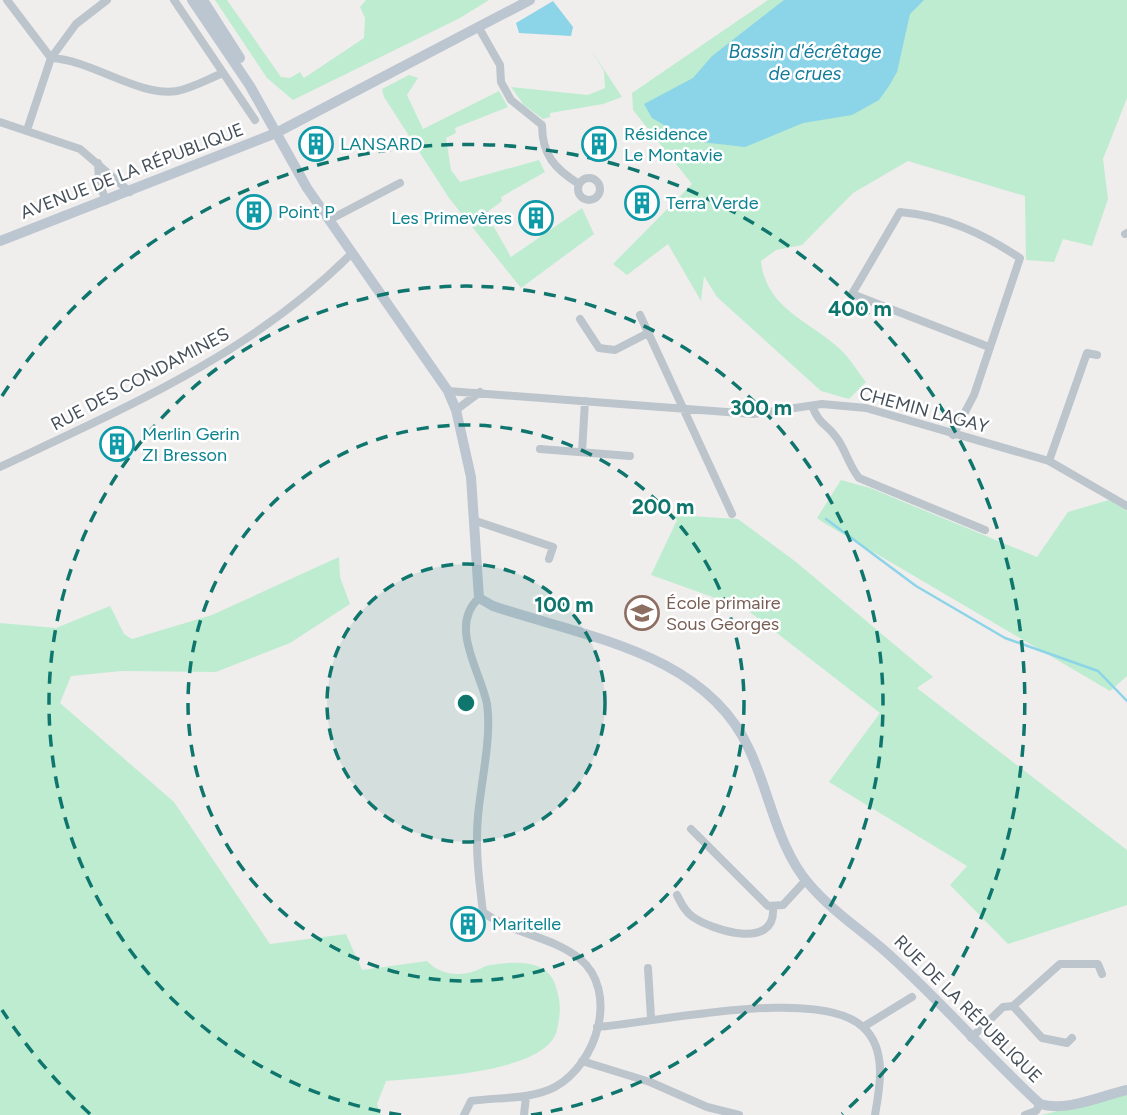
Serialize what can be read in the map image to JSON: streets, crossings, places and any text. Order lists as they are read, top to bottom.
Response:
{
  "streets": {
    "street": [
      "AVENUE DE LA RÉPUBLIQUE",
      "RUE DES CONDAMINES",
      "CHEMIN LAGAY",
      "RUE DE LA RÉPUBLIQUE"
    ]
  },
  "water": ["Bassin d'écrêtage de crues"],
  "places": {
    "building": [
      "LANSARD",
      "Résidence Le Montavie",
      "Terra Verde",
      "Point P",
      "Les Primevères",
      "Merlin Gerin ZI Bresson",
      "Maritelle"
    ],
    "school or university": ["École primaire Sous Georges"]
  },
  "rings": [
    "400 m",
    "300 m",
    "200 m",
    "100 m"
  ]
}
